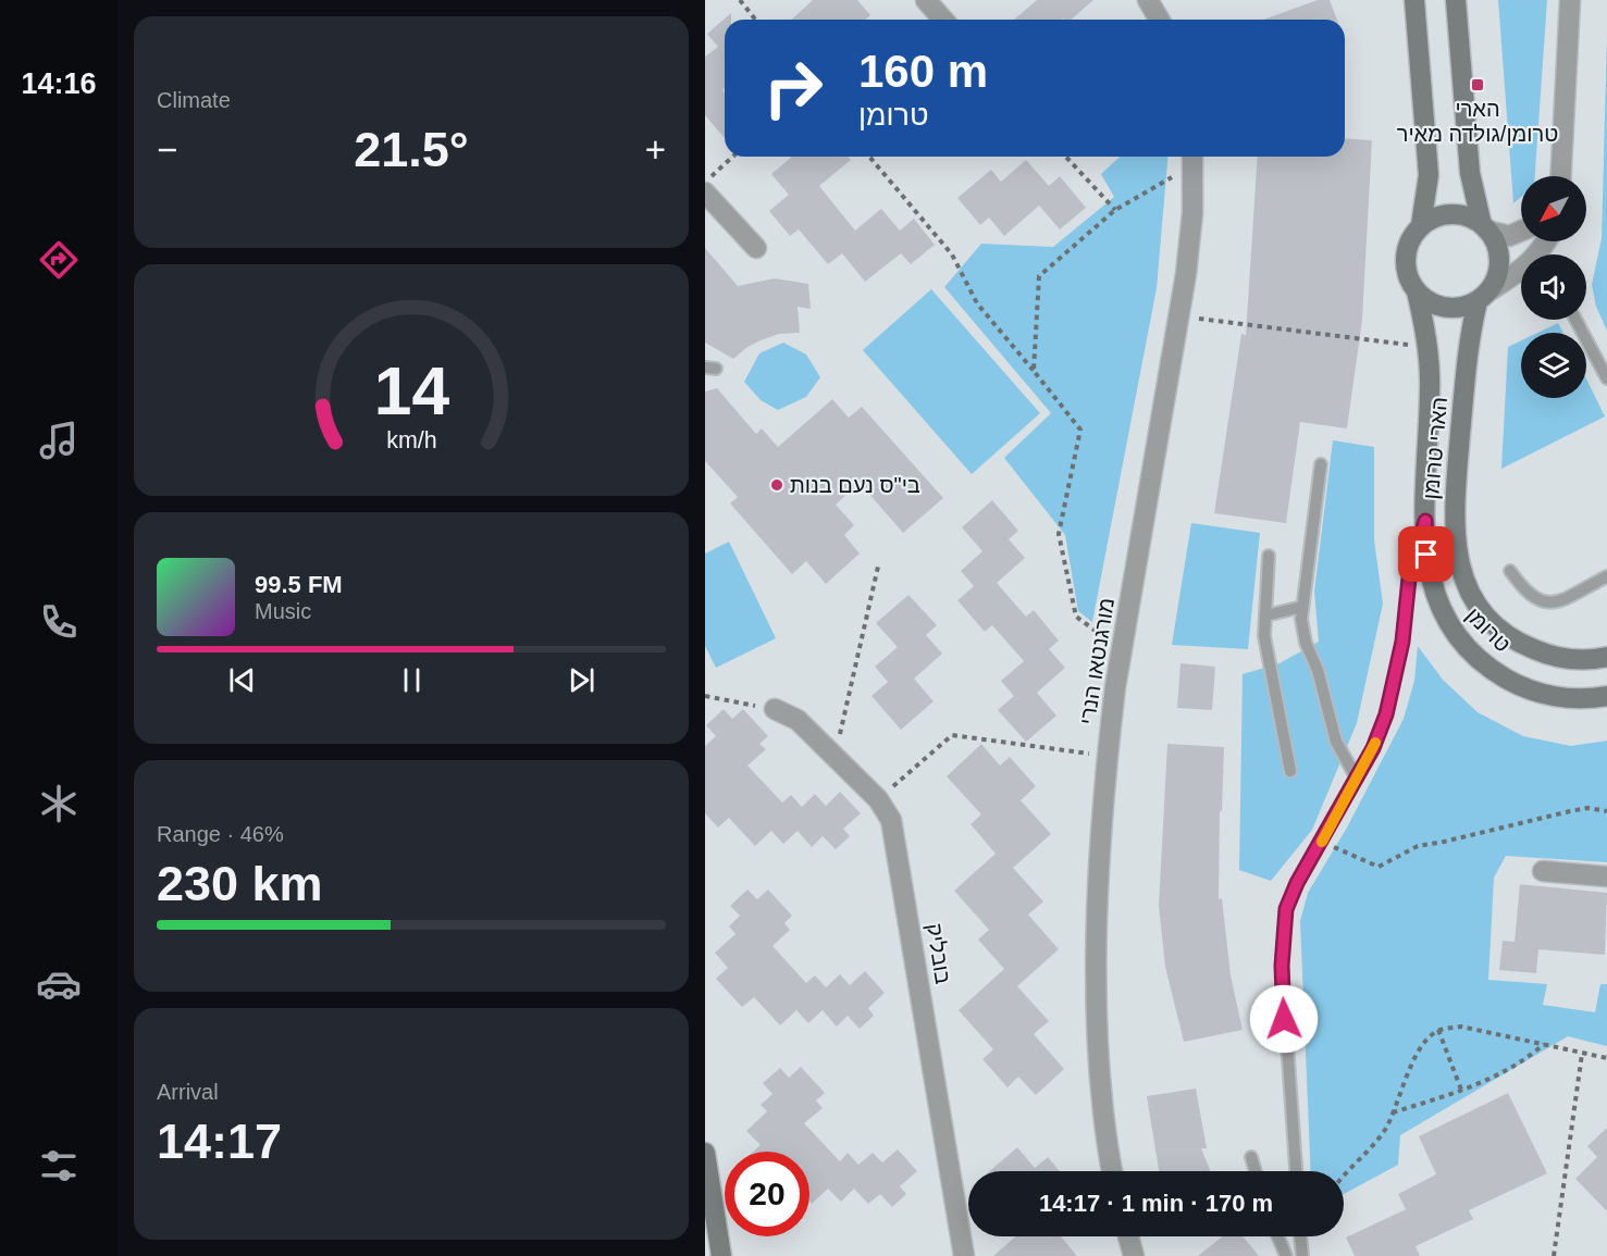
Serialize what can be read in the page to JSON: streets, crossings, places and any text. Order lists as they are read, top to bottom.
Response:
{
  "streets": {
    "street": [
      "הארי טרומן",
      "טרומן",
      "מורגנטאו הנרי",
      "בובליק"
    ]
  },
  "crossings": [
    ["הארי טרומן", "טרומן"]
  ],
  "places": {
    "transit": ["הארי טרומן/גולדה מאיר"],
    "other": ["בי\"ס נעם בנות"]
  },
  "north": "bottom left",
  "page": {
    "tabs": "14:16",
    "tile": [
      "Climate",
      ["Range · 46%", "230 km"],
      ["Arrival", "14:17"]
    ],
    "turn": ["160 m", "טרומן"],
    "heat": ["−", "21.5°", "+"],
    "song": ["99.5 FM", "Music"],
    "limit": "20",
    "trip": "14:17 · 1 min · 170 m",
    "gauge": ["14", "km/h"]
  }
}
